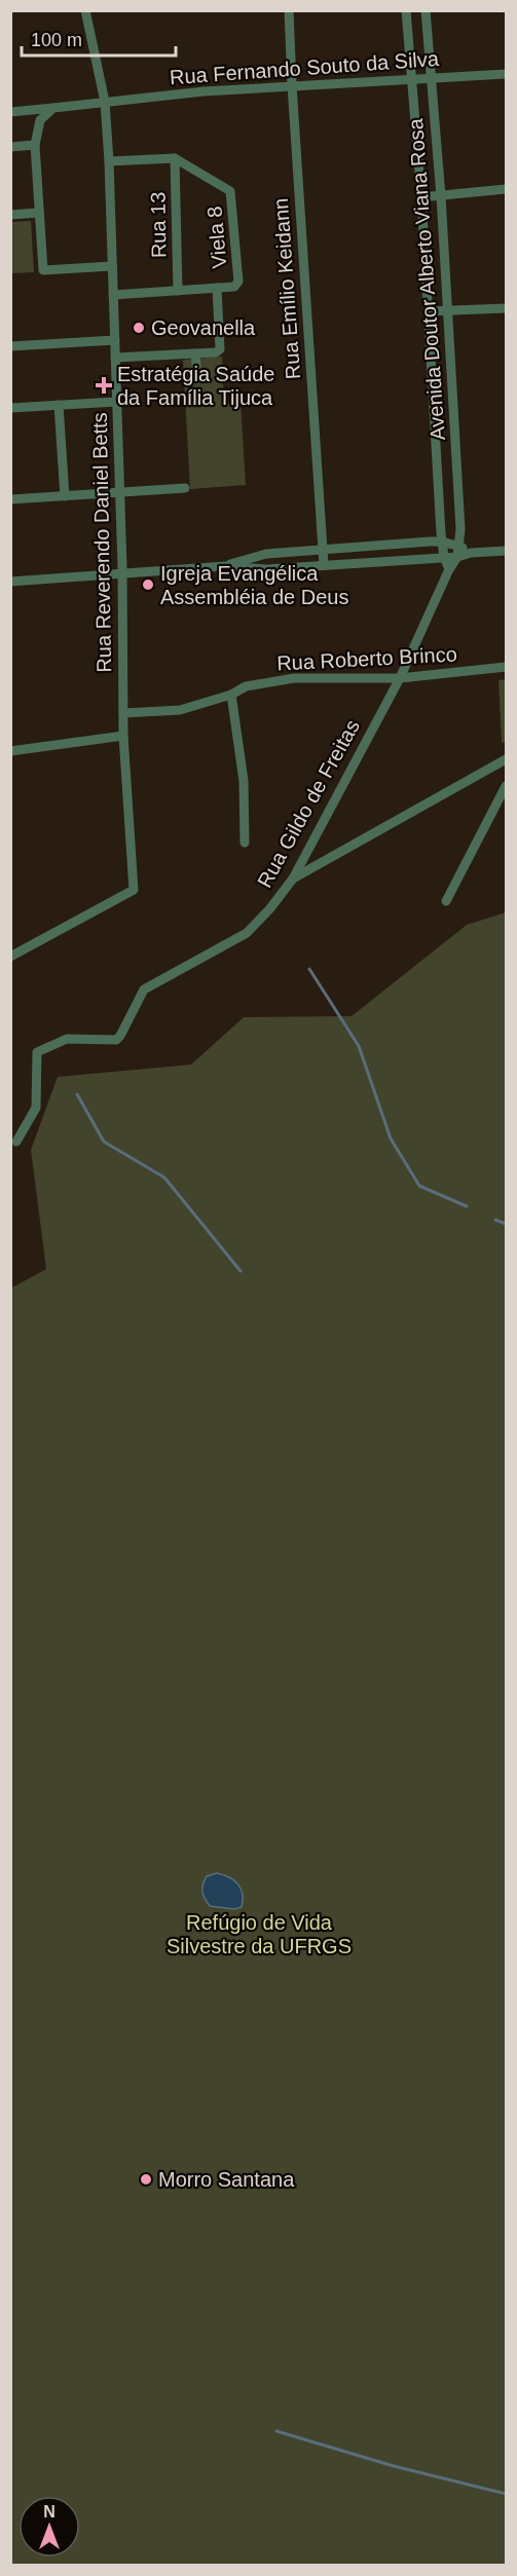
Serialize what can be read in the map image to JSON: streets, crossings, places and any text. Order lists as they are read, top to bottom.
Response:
{
  "streets": {
    "street": [
      "Rua Fernando Souto da Silva",
      "Rua 13",
      "Viela 8",
      "Avenida Doutor Alberto Viana Rosa",
      "Rua Emílio Keidann",
      "Rua Reverendo Daniel Betts",
      "Rua Roberto Brinco",
      "Rua Gildo de Freitas"
    ]
  },
  "crossings": [
    ["Rua Fernando Souto da Silva", "Avenida Doutor Alberto Viana Rosa"],
    ["Rua Fernando Souto da Silva", "Rua Emílio Keidann"],
    ["Rua Fernando Souto da Silva", "Rua Reverendo Daniel Betts"],
    ["Rua 13", "Viela 8"],
    ["Viela 8", "Rua Reverendo Daniel Betts"],
    ["Avenida Doutor Alberto Viana Rosa", "Rua Gildo de Freitas"],
    ["Rua Reverendo Daniel Betts", "Rua Roberto Brinco"],
    ["Rua Roberto Brinco", "Rua Gildo de Freitas"]
  ],
  "parks": ["Refúgio de Vida Silvestre da UFRGS"],
  "places": {
    "other": ["Geovanella", "Igreja Evangélica Assembléia de Deus", "Morro Santana"],
    "health": ["Estratégia Saúde da Família Tijuca"]
  },
  "scale_bar": "100 m",
  "north": "top"
}
